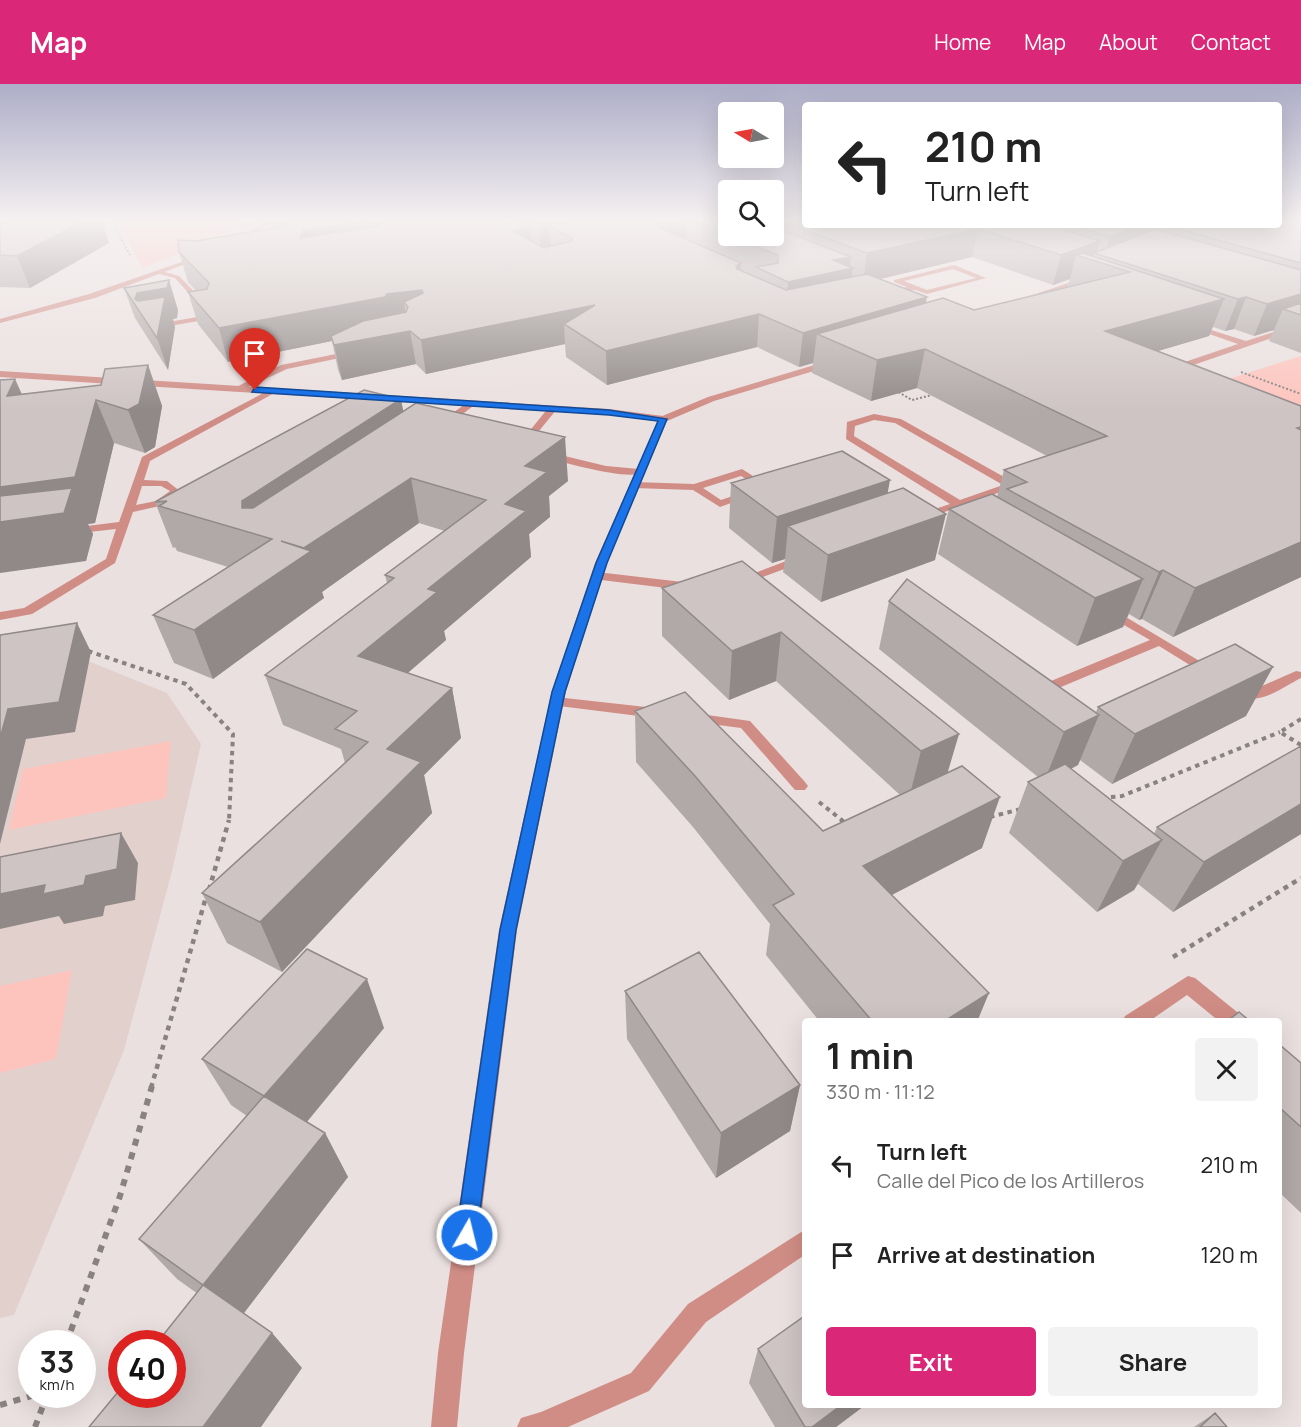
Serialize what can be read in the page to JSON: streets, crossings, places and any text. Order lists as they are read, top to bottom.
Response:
{
  "north": "left",
  "page": {
    "header": "Map",
    "nav": [
      "Home",
      "Map",
      "About",
      "Contact"
    ],
    "turn": ["210 m", "Turn left"],
    "heading": ["1 min", "330 m · 11:12"],
    "list": [
      {
        "name": "Turn left",
        "note": "Calle del Pico de los Artilleros",
        "value": "210 m"
      },
      {
        "name": "Arrive at destination",
        "value": "120 m"
      }
    ],
    "buttons": ["Exit", "Share"],
    "speed": "33 km/h",
    "limit": "40"
  }
}
